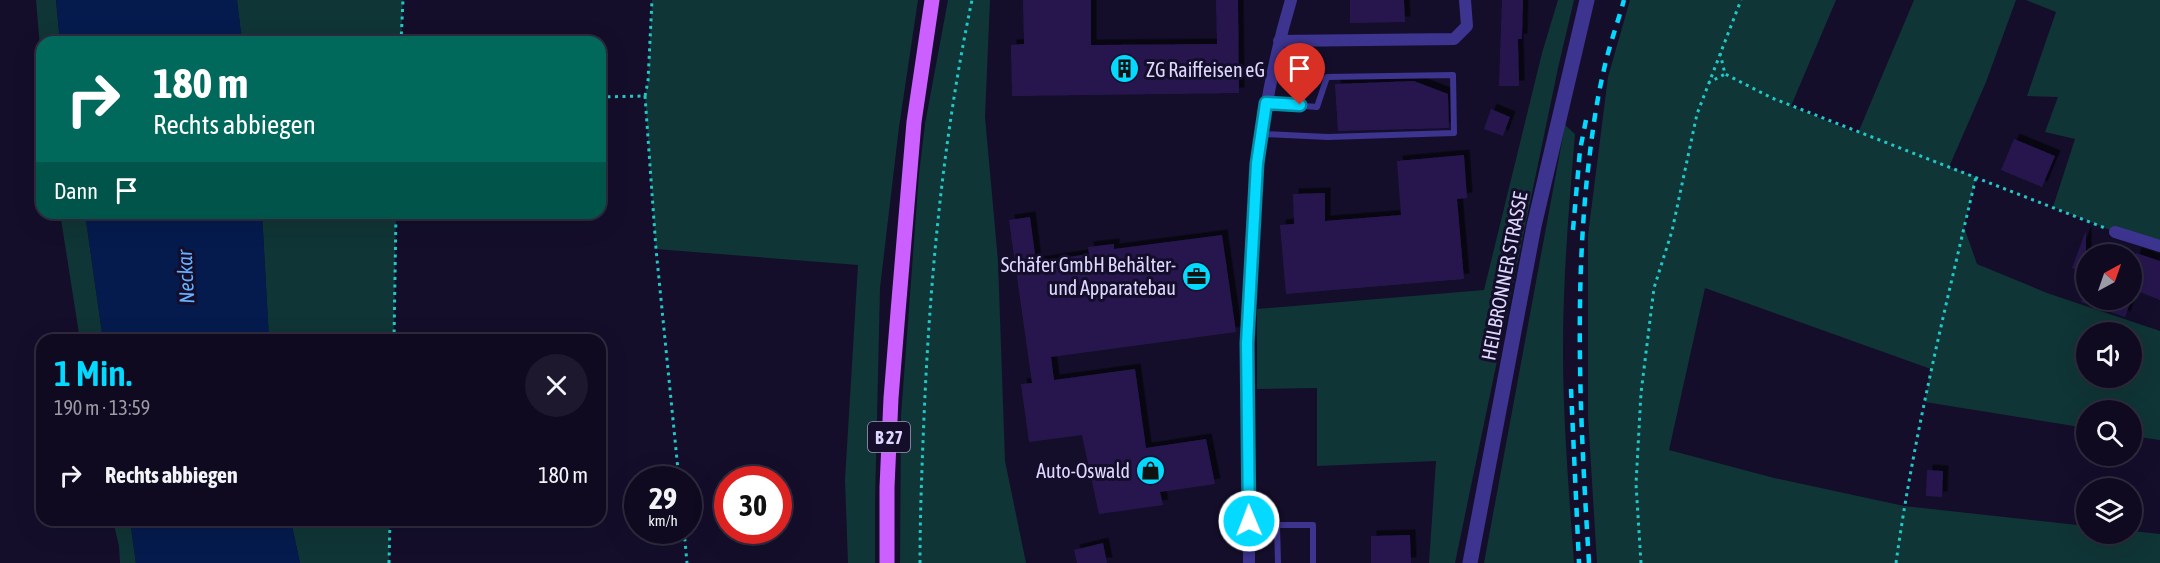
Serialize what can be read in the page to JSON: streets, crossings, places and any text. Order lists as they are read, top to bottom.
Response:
{
  "streets": {
    "main road": ["B 27"],
    "street": ["HEILBRONNER STRASSE"]
  },
  "water": ["Neckar"],
  "places": {
    "building": ["ZG Raiffeisen eG"],
    "office": ["Schäfer GmbH Behälter- und Apparatebau"],
    "shop": ["Auto-Oswald"]
  },
  "north": "top right",
  "page": {
    "turn": ["180 m", "Rechts abbiegen"],
    "then": "Dann",
    "heading": ["1 Min.", "190 m · 13:59"],
    "list": [
      {
        "name": "Rechts abbiegen",
        "value": "180 m"
      }
    ],
    "speed": "29 km/h",
    "limit": "30"
  }
}
